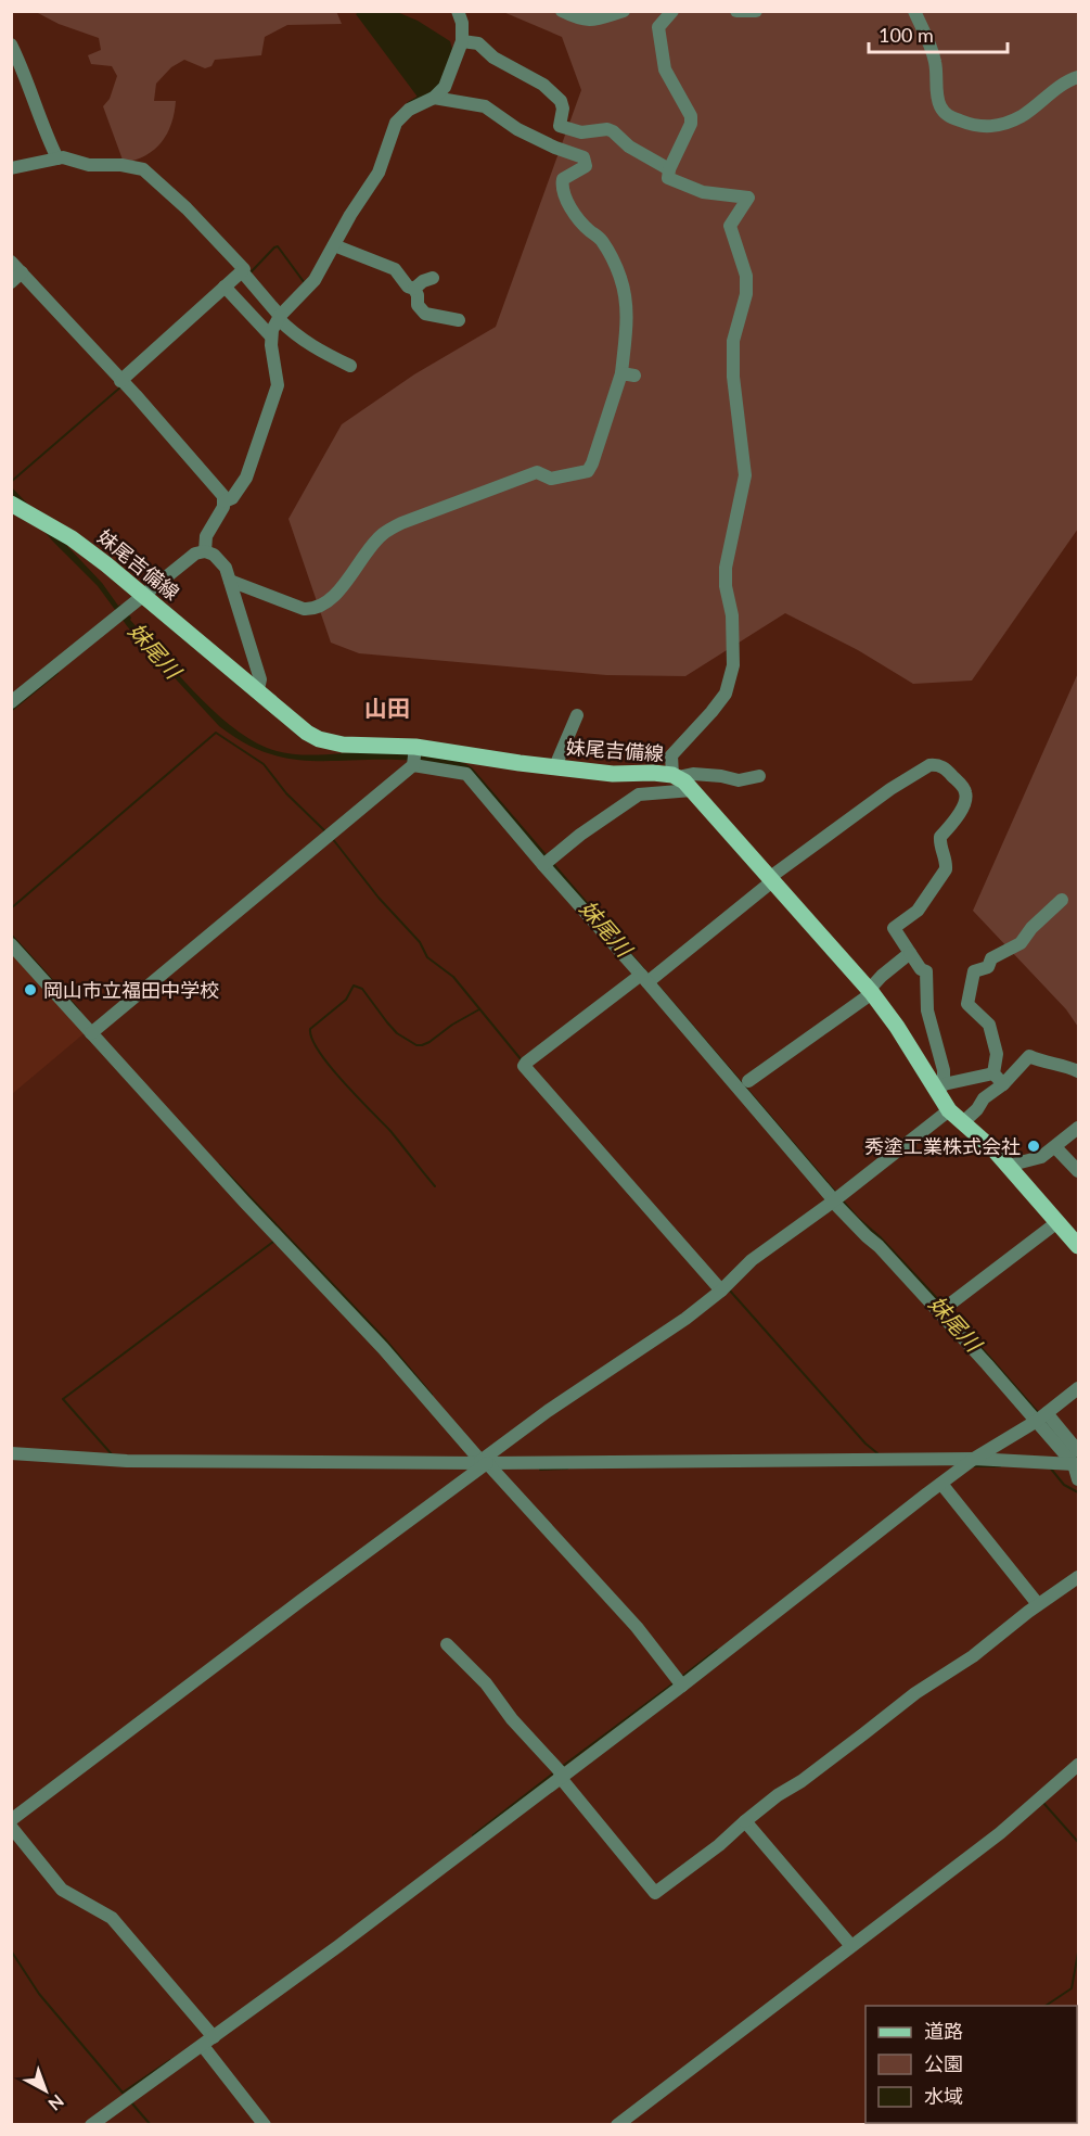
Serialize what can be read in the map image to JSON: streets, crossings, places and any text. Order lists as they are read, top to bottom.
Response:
{
  "streets": {
    "main road": ["妹尾吉備線"]
  },
  "districts": ["山田"],
  "water": ["妹尾川"],
  "places": ["岡山市立福田中学校", "秀塗工業株式会社"],
  "legend": ["道路", "公園", "水域"],
  "scale_bar": "100 m",
  "north": "bottom right"
}
